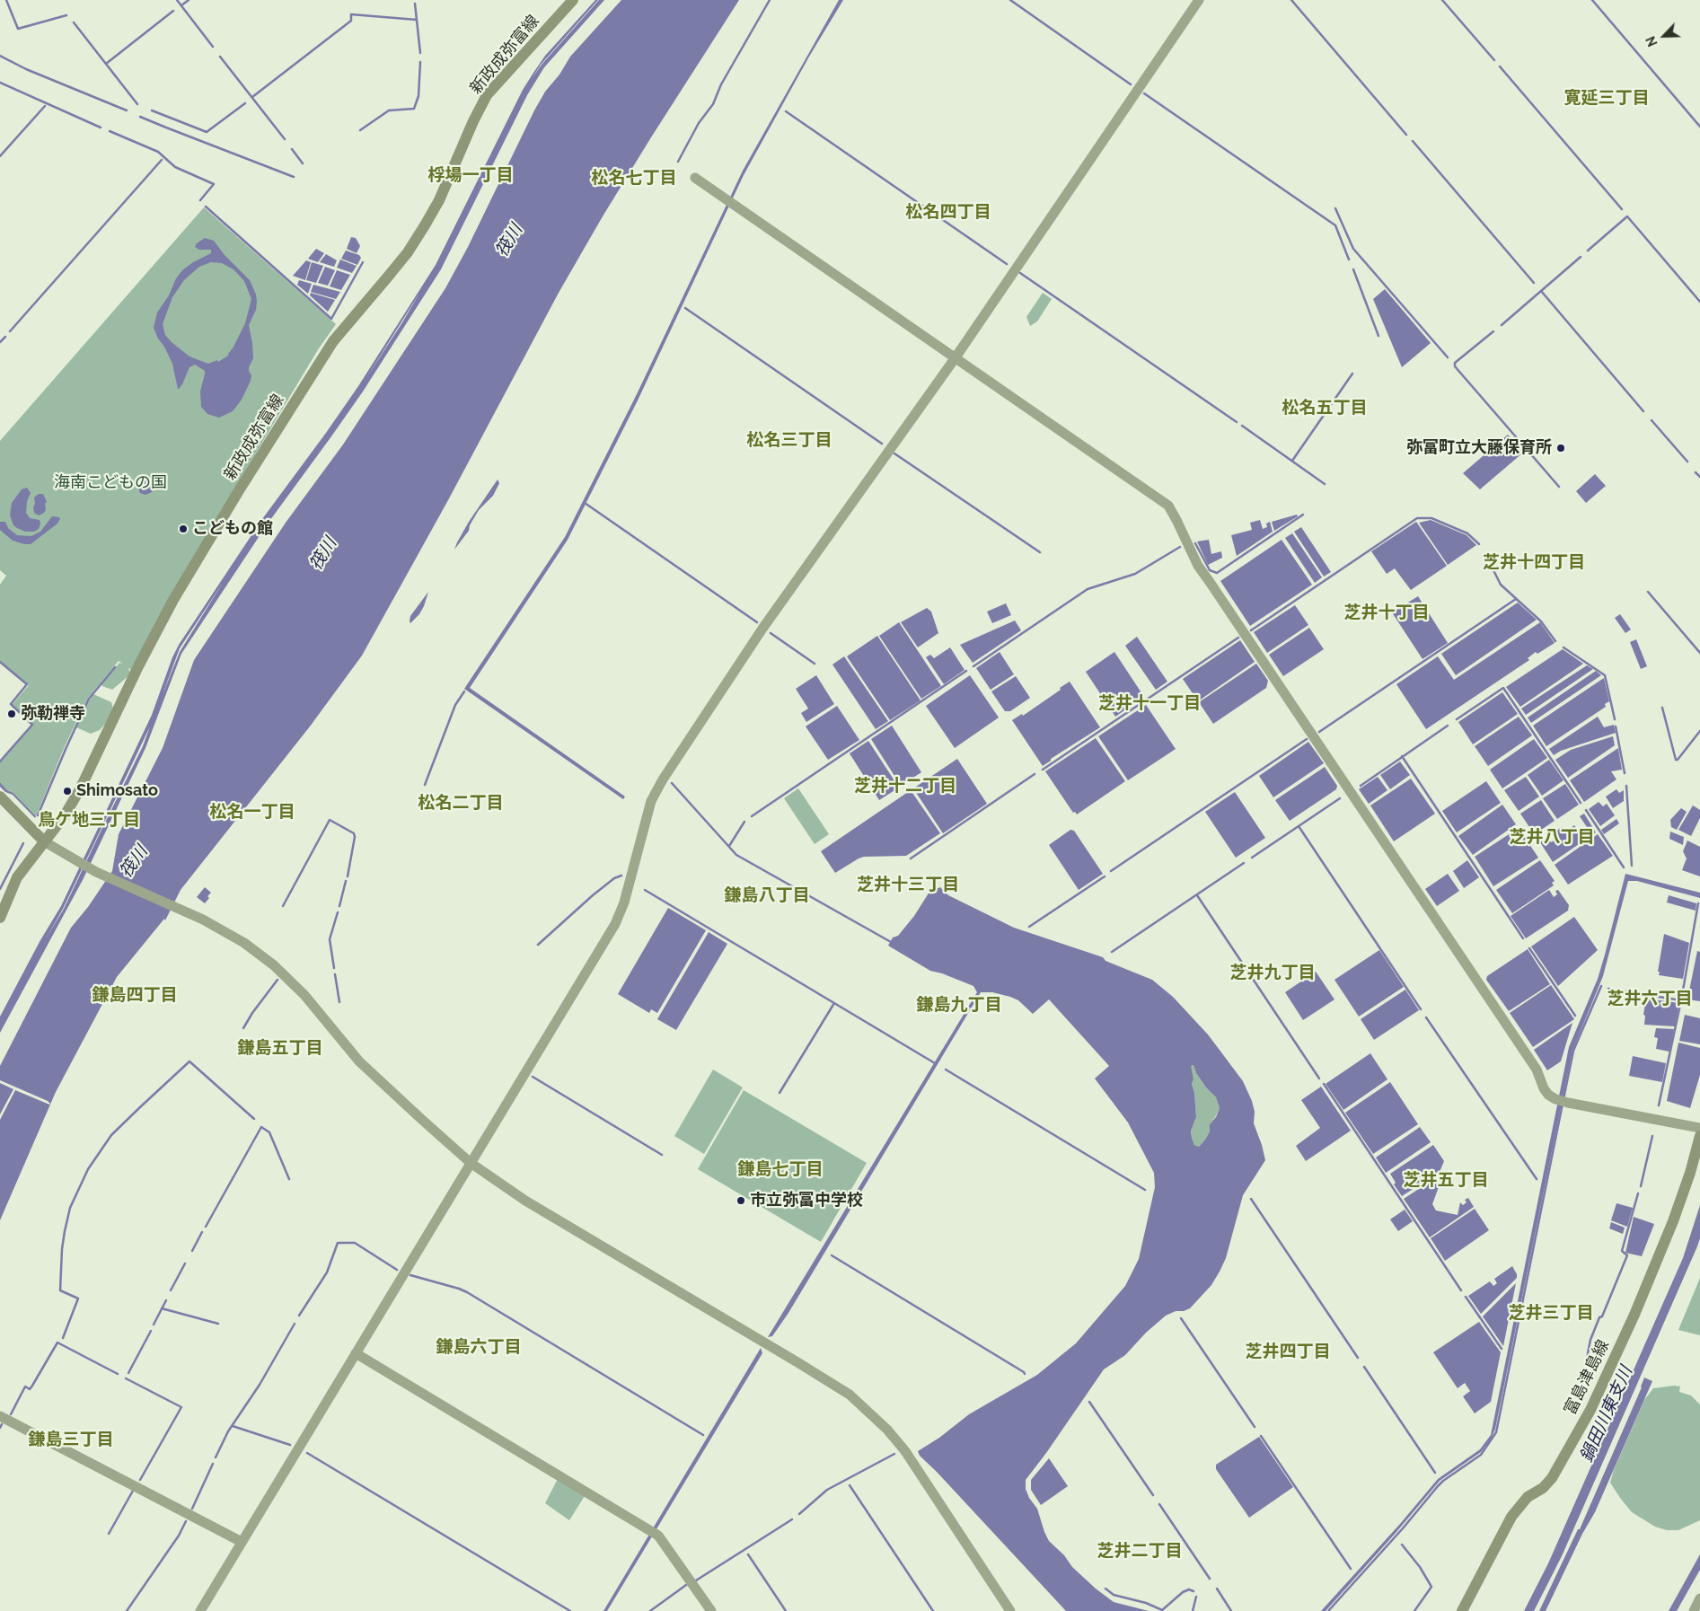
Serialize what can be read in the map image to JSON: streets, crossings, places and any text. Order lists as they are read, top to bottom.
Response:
{
  "streets": {
    "main road": ["新政成弥富線", "富島津島線"]
  },
  "districts": [
    "寛延三丁目",
    "桴場一丁目",
    "松名七丁目",
    "松名四丁目",
    "松名五丁目",
    "松名三丁目",
    "芝井十四丁目",
    "芝井十丁目",
    "芝井十一丁目",
    "芝井十二丁目",
    "松名二丁目",
    "松名一丁目",
    "鳥ケ地三丁目",
    "芝井八丁目",
    "芝井十三丁目",
    "鎌島八丁目",
    "芝井九丁目",
    "鎌島四丁目",
    "芝井六丁目",
    "鎌島九丁目",
    "鎌島五丁目",
    "鎌島七丁目",
    "芝井五丁目",
    "芝井三丁目",
    "鎌島六丁目",
    "芝井四丁目",
    "鎌島三丁目",
    "芝井二丁目"
  ],
  "water": ["筏川", "鍋田川東支川"],
  "parks": ["海南こどもの国"],
  "places": [
    "弥富町立大藤保育所",
    "こどもの館",
    "弥勒禅寺",
    "Shimosato",
    "市立弥冨中学校"
  ],
  "north": "bottom left"
}
